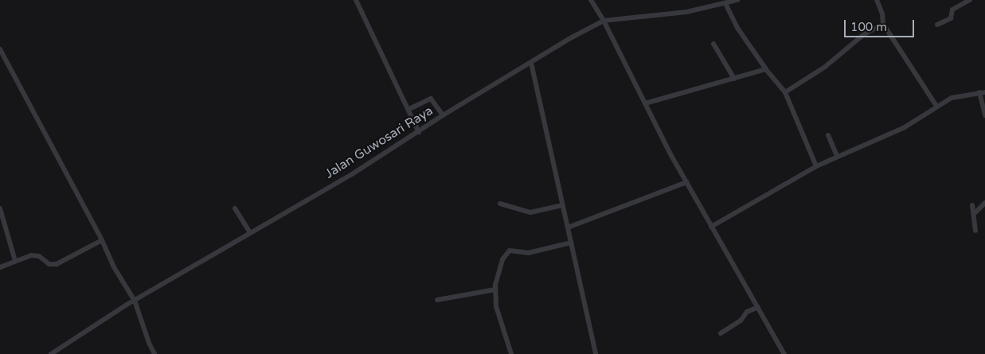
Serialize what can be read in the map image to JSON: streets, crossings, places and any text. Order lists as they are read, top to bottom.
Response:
{
  "streets": {
    "street": ["Jalan Guwosari Raya"]
  },
  "scale_bar": "100 m"
}
